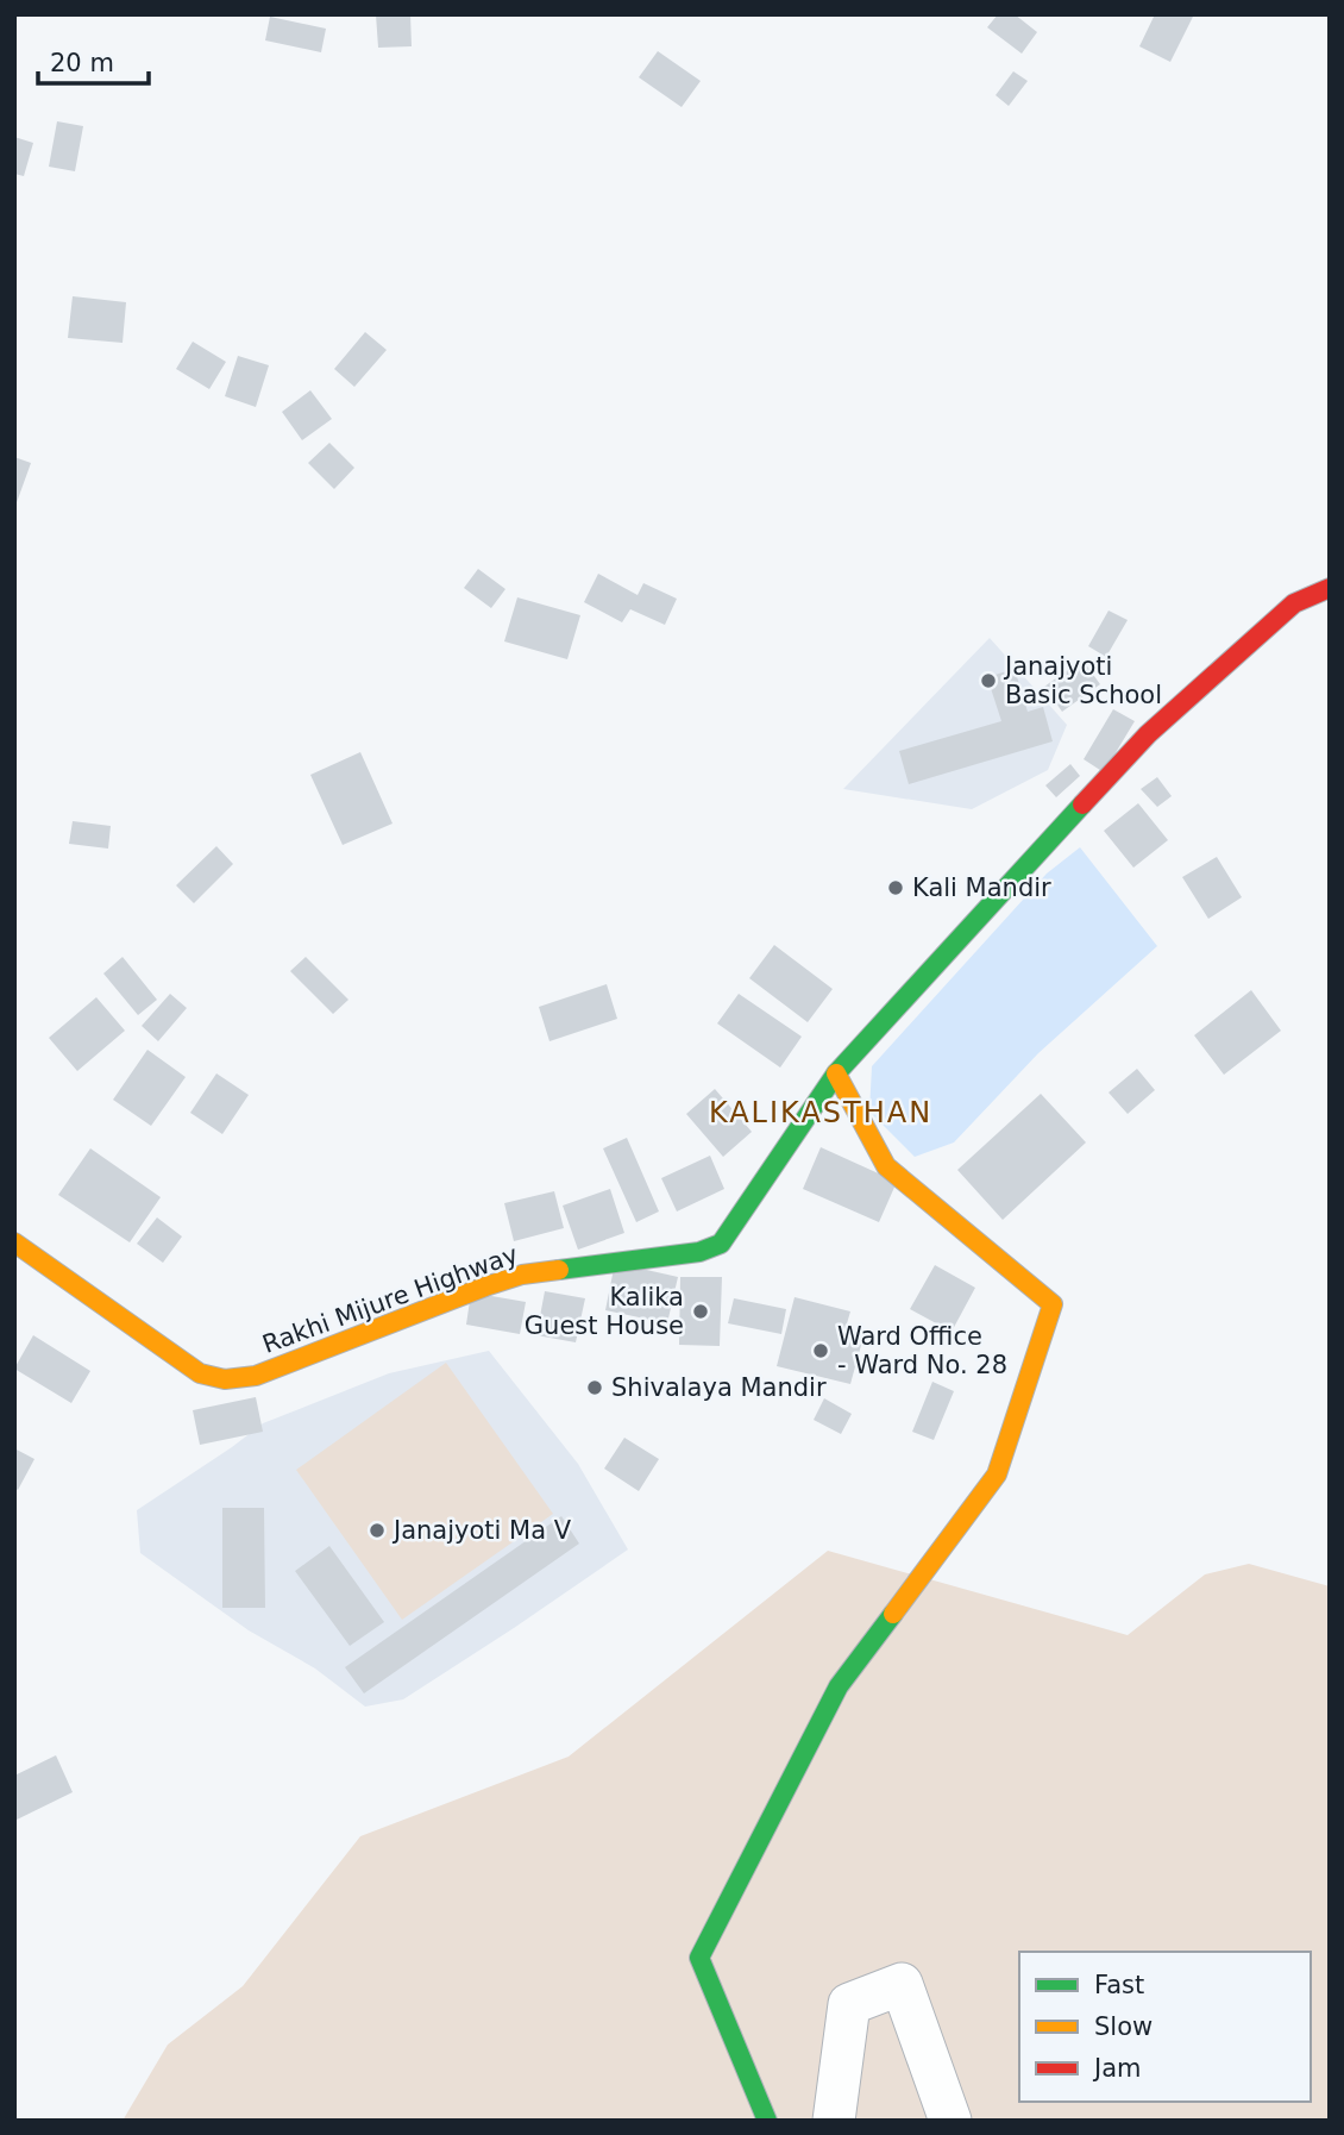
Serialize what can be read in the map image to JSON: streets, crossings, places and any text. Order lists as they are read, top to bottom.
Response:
{
  "streets": {
    "main road": ["Rakhi Mijure Highway"]
  },
  "districts": ["KALIKASTHAN"],
  "places": [
    "Janajyoti Basic School",
    "Kali Mandir",
    "Kalika Guest House",
    "Ward Office - Ward No. 28",
    "Shivalaya Mandir",
    "Janajyoti Ma V"
  ],
  "legend": ["Fast", "Slow", "Jam"],
  "scale_bar": "20 m"
}
